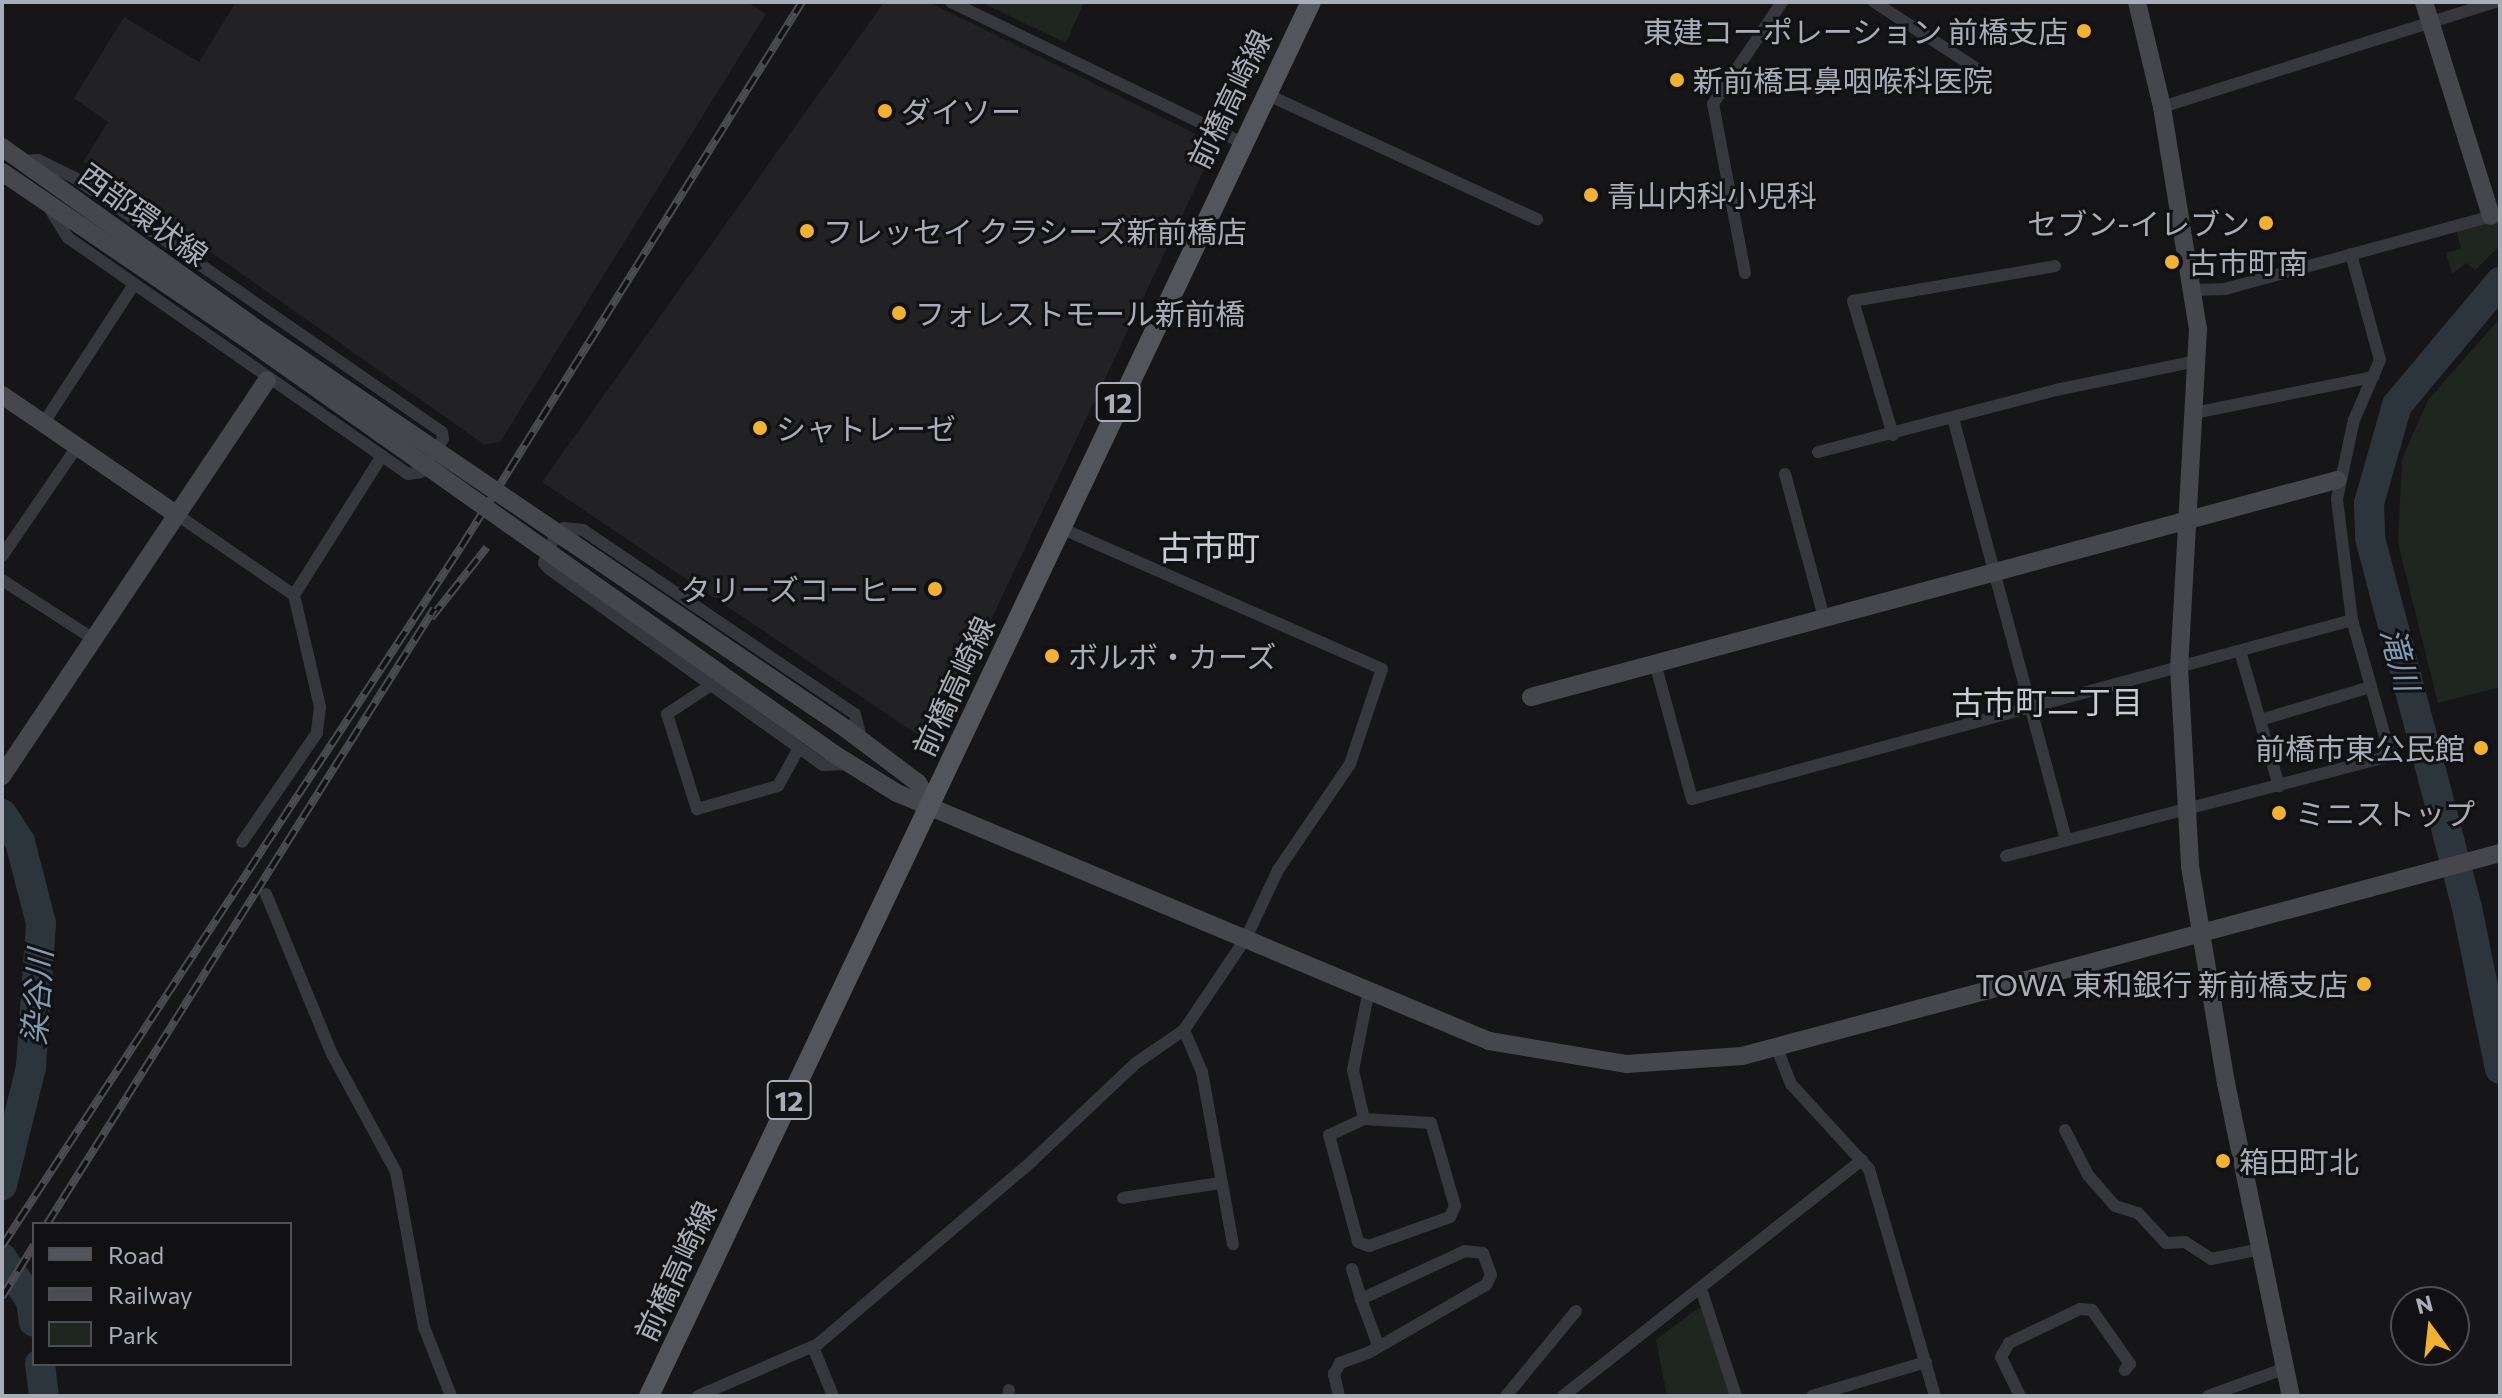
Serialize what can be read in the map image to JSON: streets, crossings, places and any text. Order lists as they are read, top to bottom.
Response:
{
  "streets": {
    "main road": ["前橋高崎線", "12"],
    "street": ["西部環状線"]
  },
  "districts": ["古市町", "古市町二丁目"],
  "water": ["滝川", "染谷川"],
  "places": [
    "東建コーポレーション 前橋支店",
    "新前橋耳鼻咽喉科医院",
    "ダイソー",
    "青山内科小児科",
    "セブン-イレブン",
    "フレッセイ クラシーズ新前橋店",
    "古市町南",
    "フォレストモール新前橋",
    "シャトレーゼ",
    "タリーズコーヒー",
    "ボルボ・カーズ",
    "前橋市東公民館",
    "ミニストップ",
    "TOWA 東和銀行 新前橋支店",
    "箱田町北"
  ],
  "legend": ["Road", "Railway", "Park"],
  "north": "top"
}
